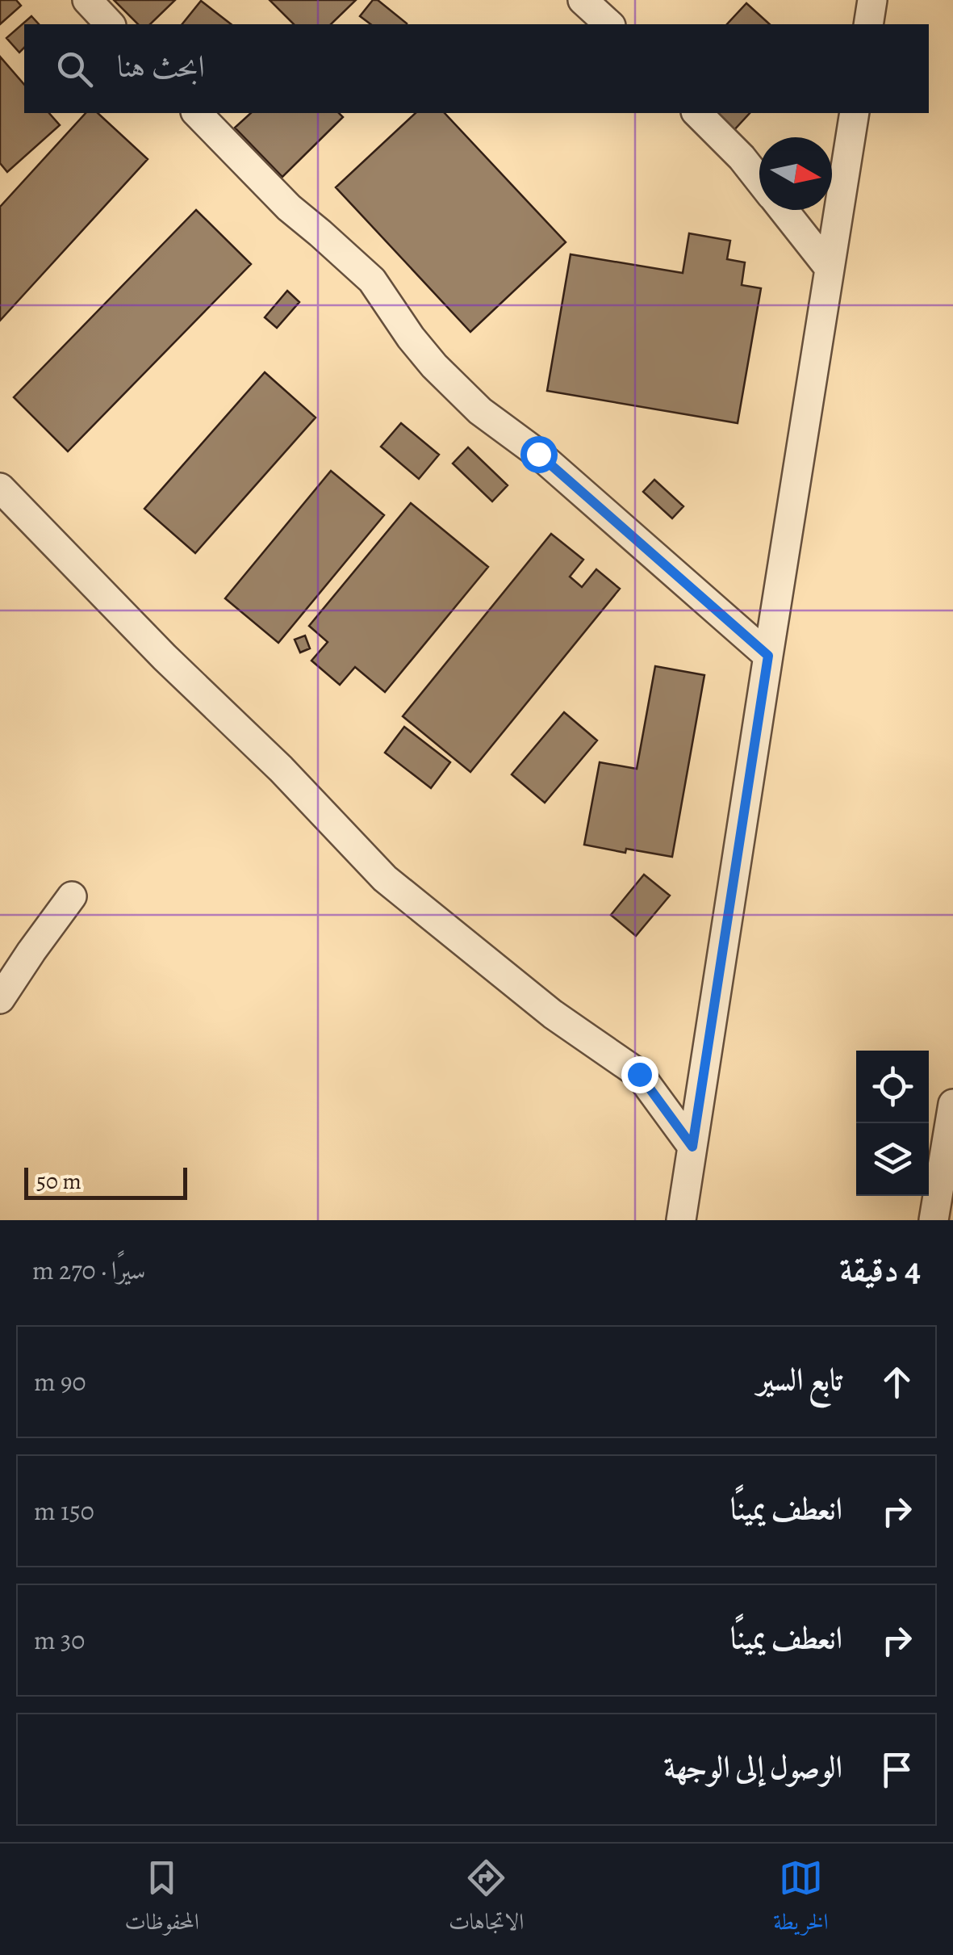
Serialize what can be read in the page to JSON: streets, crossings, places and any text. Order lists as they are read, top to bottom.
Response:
{
  "scale_bar": "50 m",
  "north": "right",
  "page": {
    "search": "ابحث هنا",
    "scale": "50 m",
    "heading": ["4 دقيقة", "سيرًا · 270 m"],
    "list": [
      ["تابع السير", "90 m"],
      ["انعطف يمينًا", "150 m"],
      ["انعطف يمينًا", "30 m"],
      "الوصول إلى الوجهة"
    ],
    "nav": ["الخريطة", "الاتجاهات", "المحفوظات"]
  }
}
